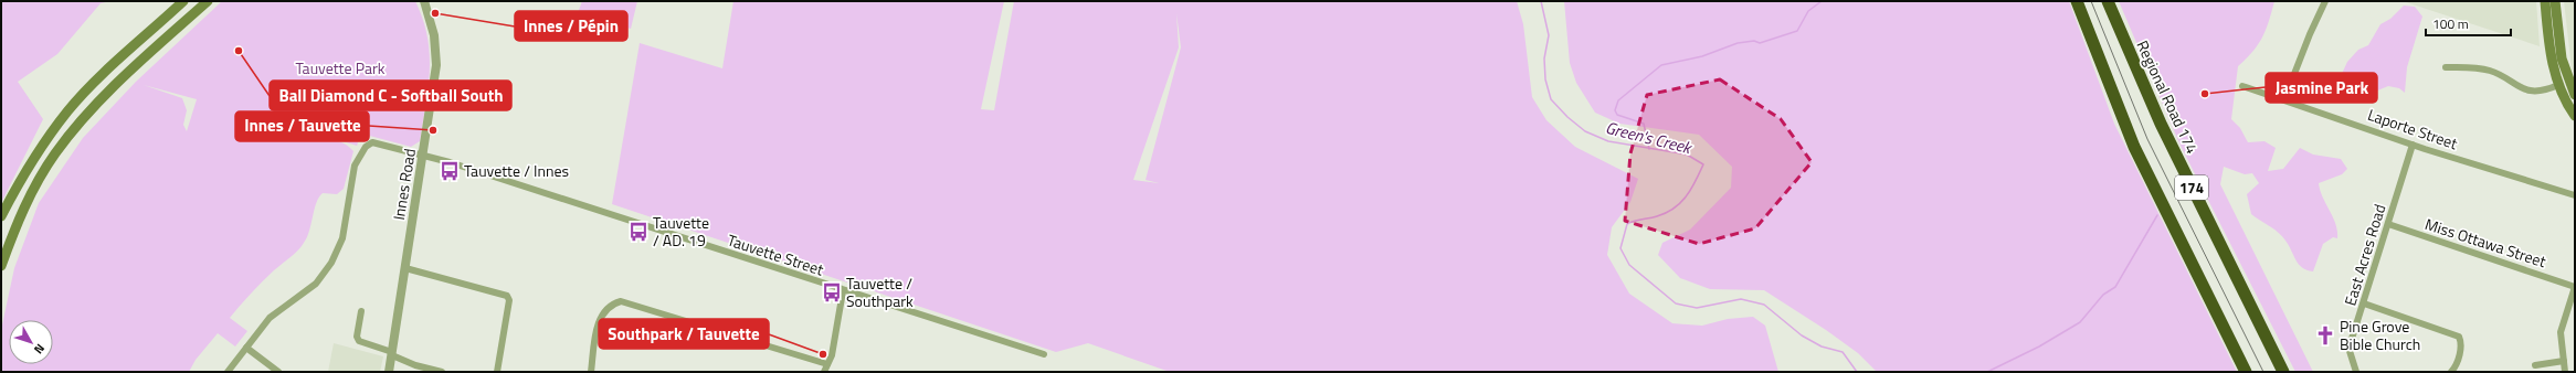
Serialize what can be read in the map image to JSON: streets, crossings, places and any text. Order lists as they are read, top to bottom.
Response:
{
  "streets": {
    "highway": ["Regional Road 174", "174"],
    "street": [
      "Laporte Street",
      "Innes Road",
      "Miss Ottawa Street",
      "Tauvette Street",
      "East Acres Road"
    ]
  },
  "crossings": [
    ["Laporte Street", "East Acres Road"],
    ["Innes Road", "Tauvette Street"],
    ["Miss Ottawa Street", "East Acres Road"]
  ],
  "water": ["Green's Creek"],
  "parks": ["Tauvette Park"],
  "places": {
    "other": [
      "Innes / Pépin",
      "Ball Diamond C - Softball South",
      "Jasmine Park",
      "Innes / Tauvette",
      "Southpark / Tauvette"
    ],
    "bus stop": ["Tauvette / Innes", "Tauvette / AD. 19", "Tauvette / Southpark"],
    "church": ["Pine Grove Bible Church"]
  },
  "scale_bar": "100 m",
  "north": "bottom right"
}
